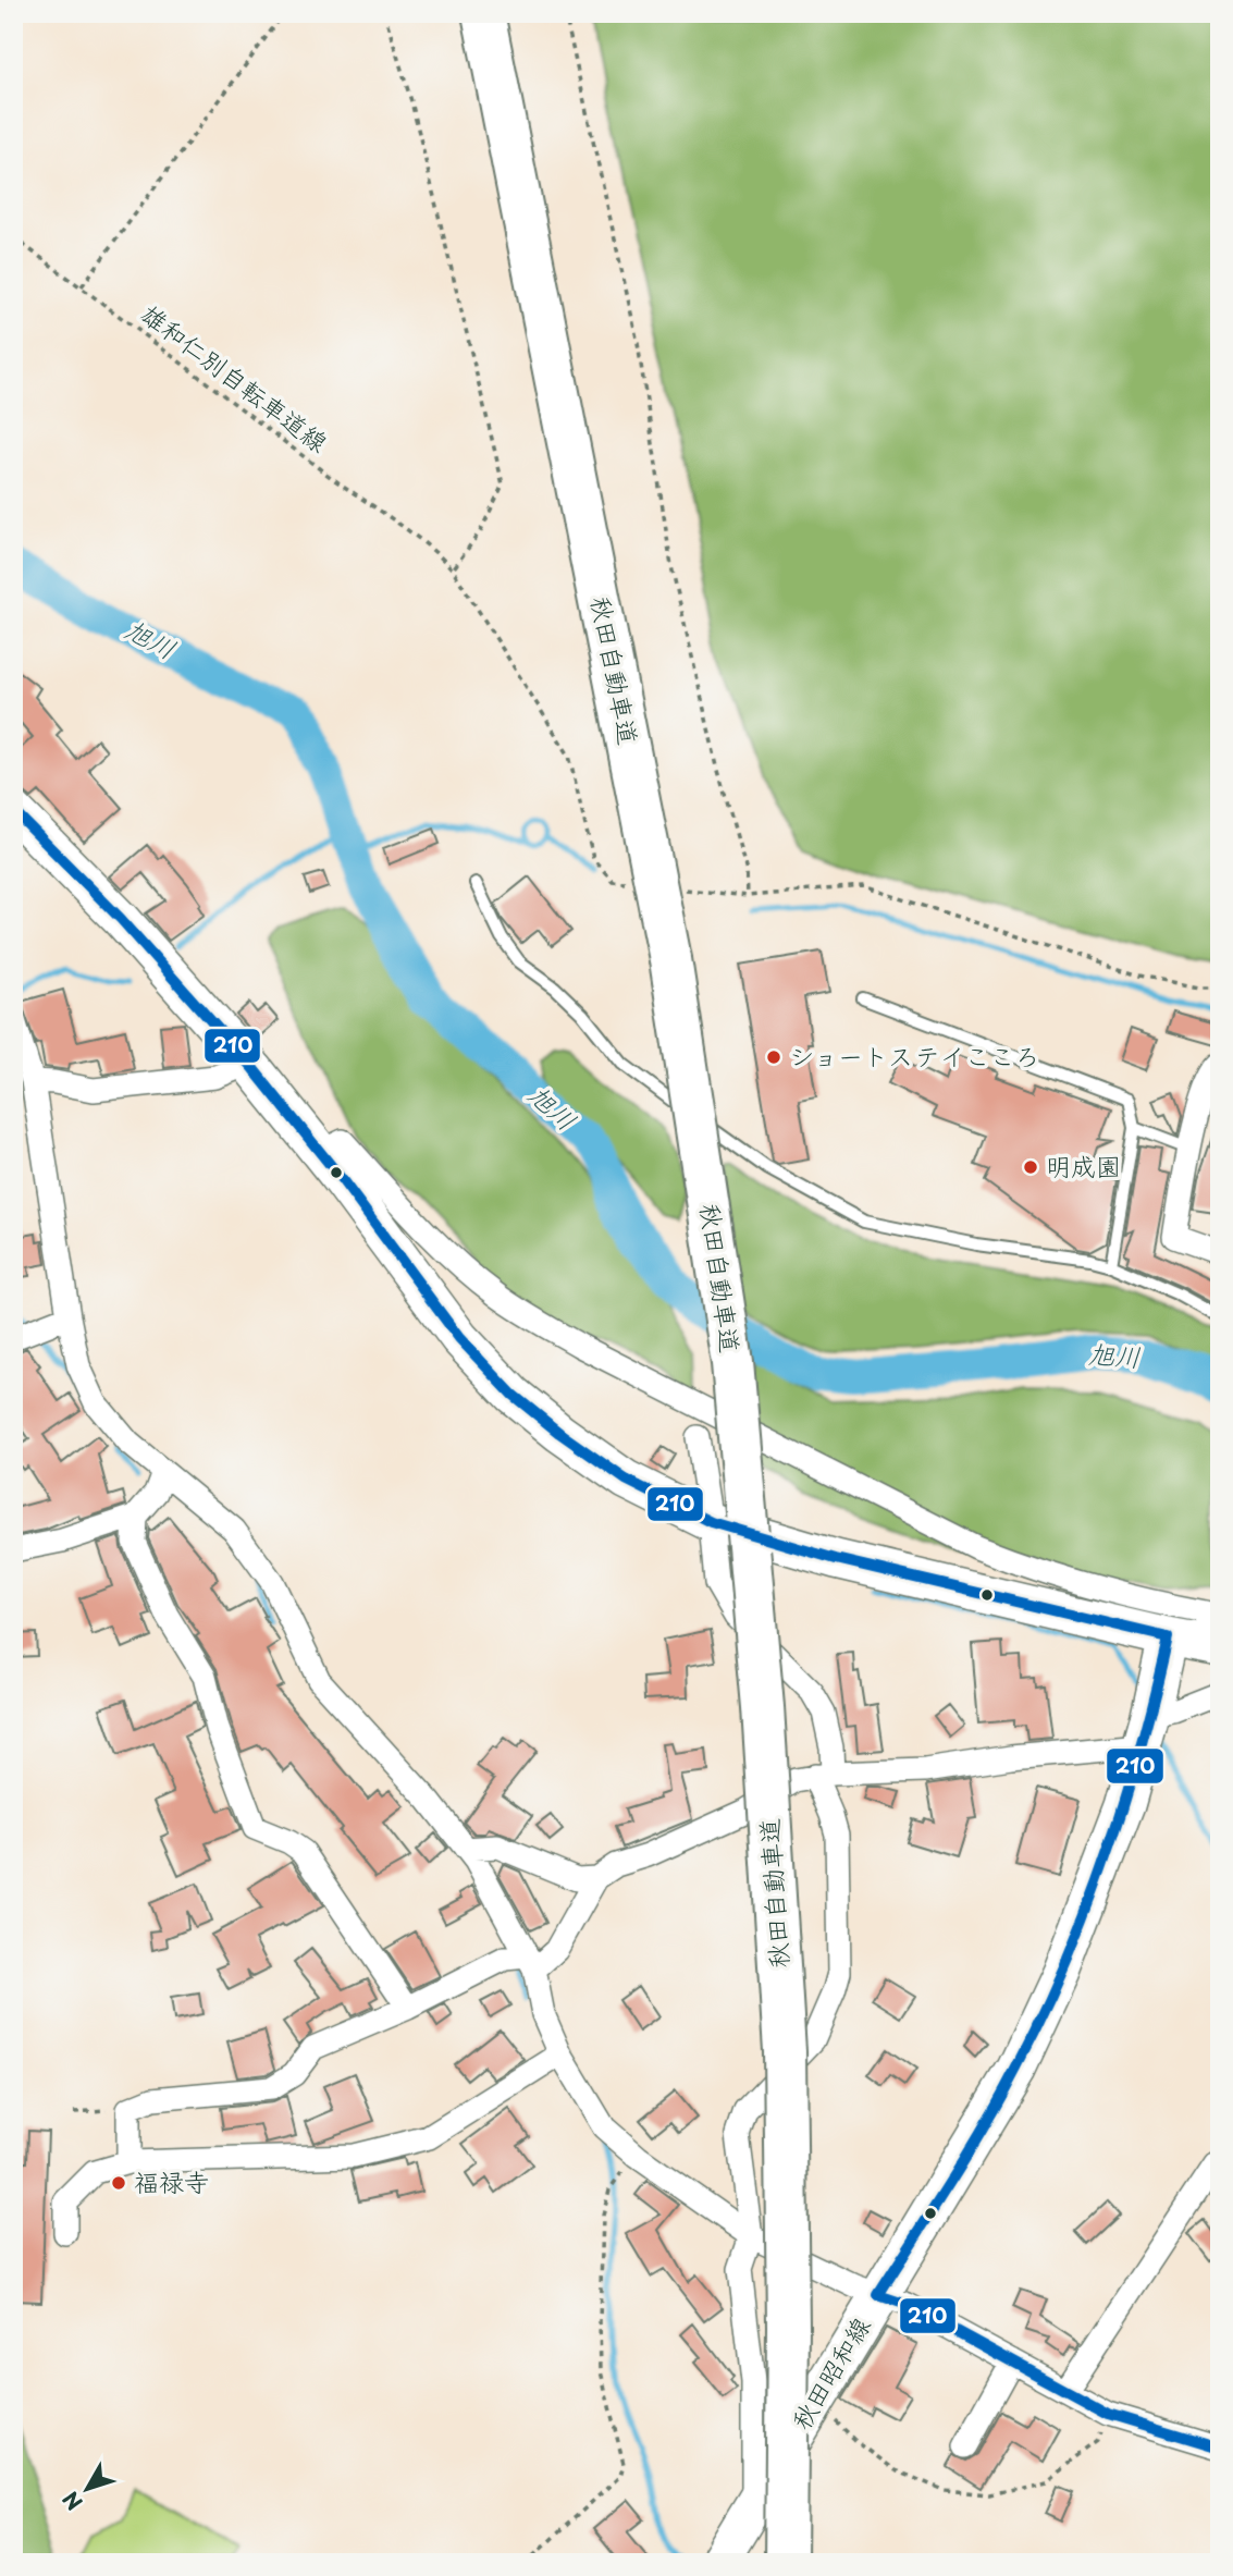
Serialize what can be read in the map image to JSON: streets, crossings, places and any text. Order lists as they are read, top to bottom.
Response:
{
  "streets": {
    "highway": ["秋田自動車道"],
    "main road": ["秋田昭和線"],
    "path": ["雄和仁別自転車道線"]
  },
  "water": ["旭川"],
  "places": ["ショートステイこころ", "明成園", "福禄寺"],
  "lines": ["transit line 210"],
  "north": "bottom left"
}
